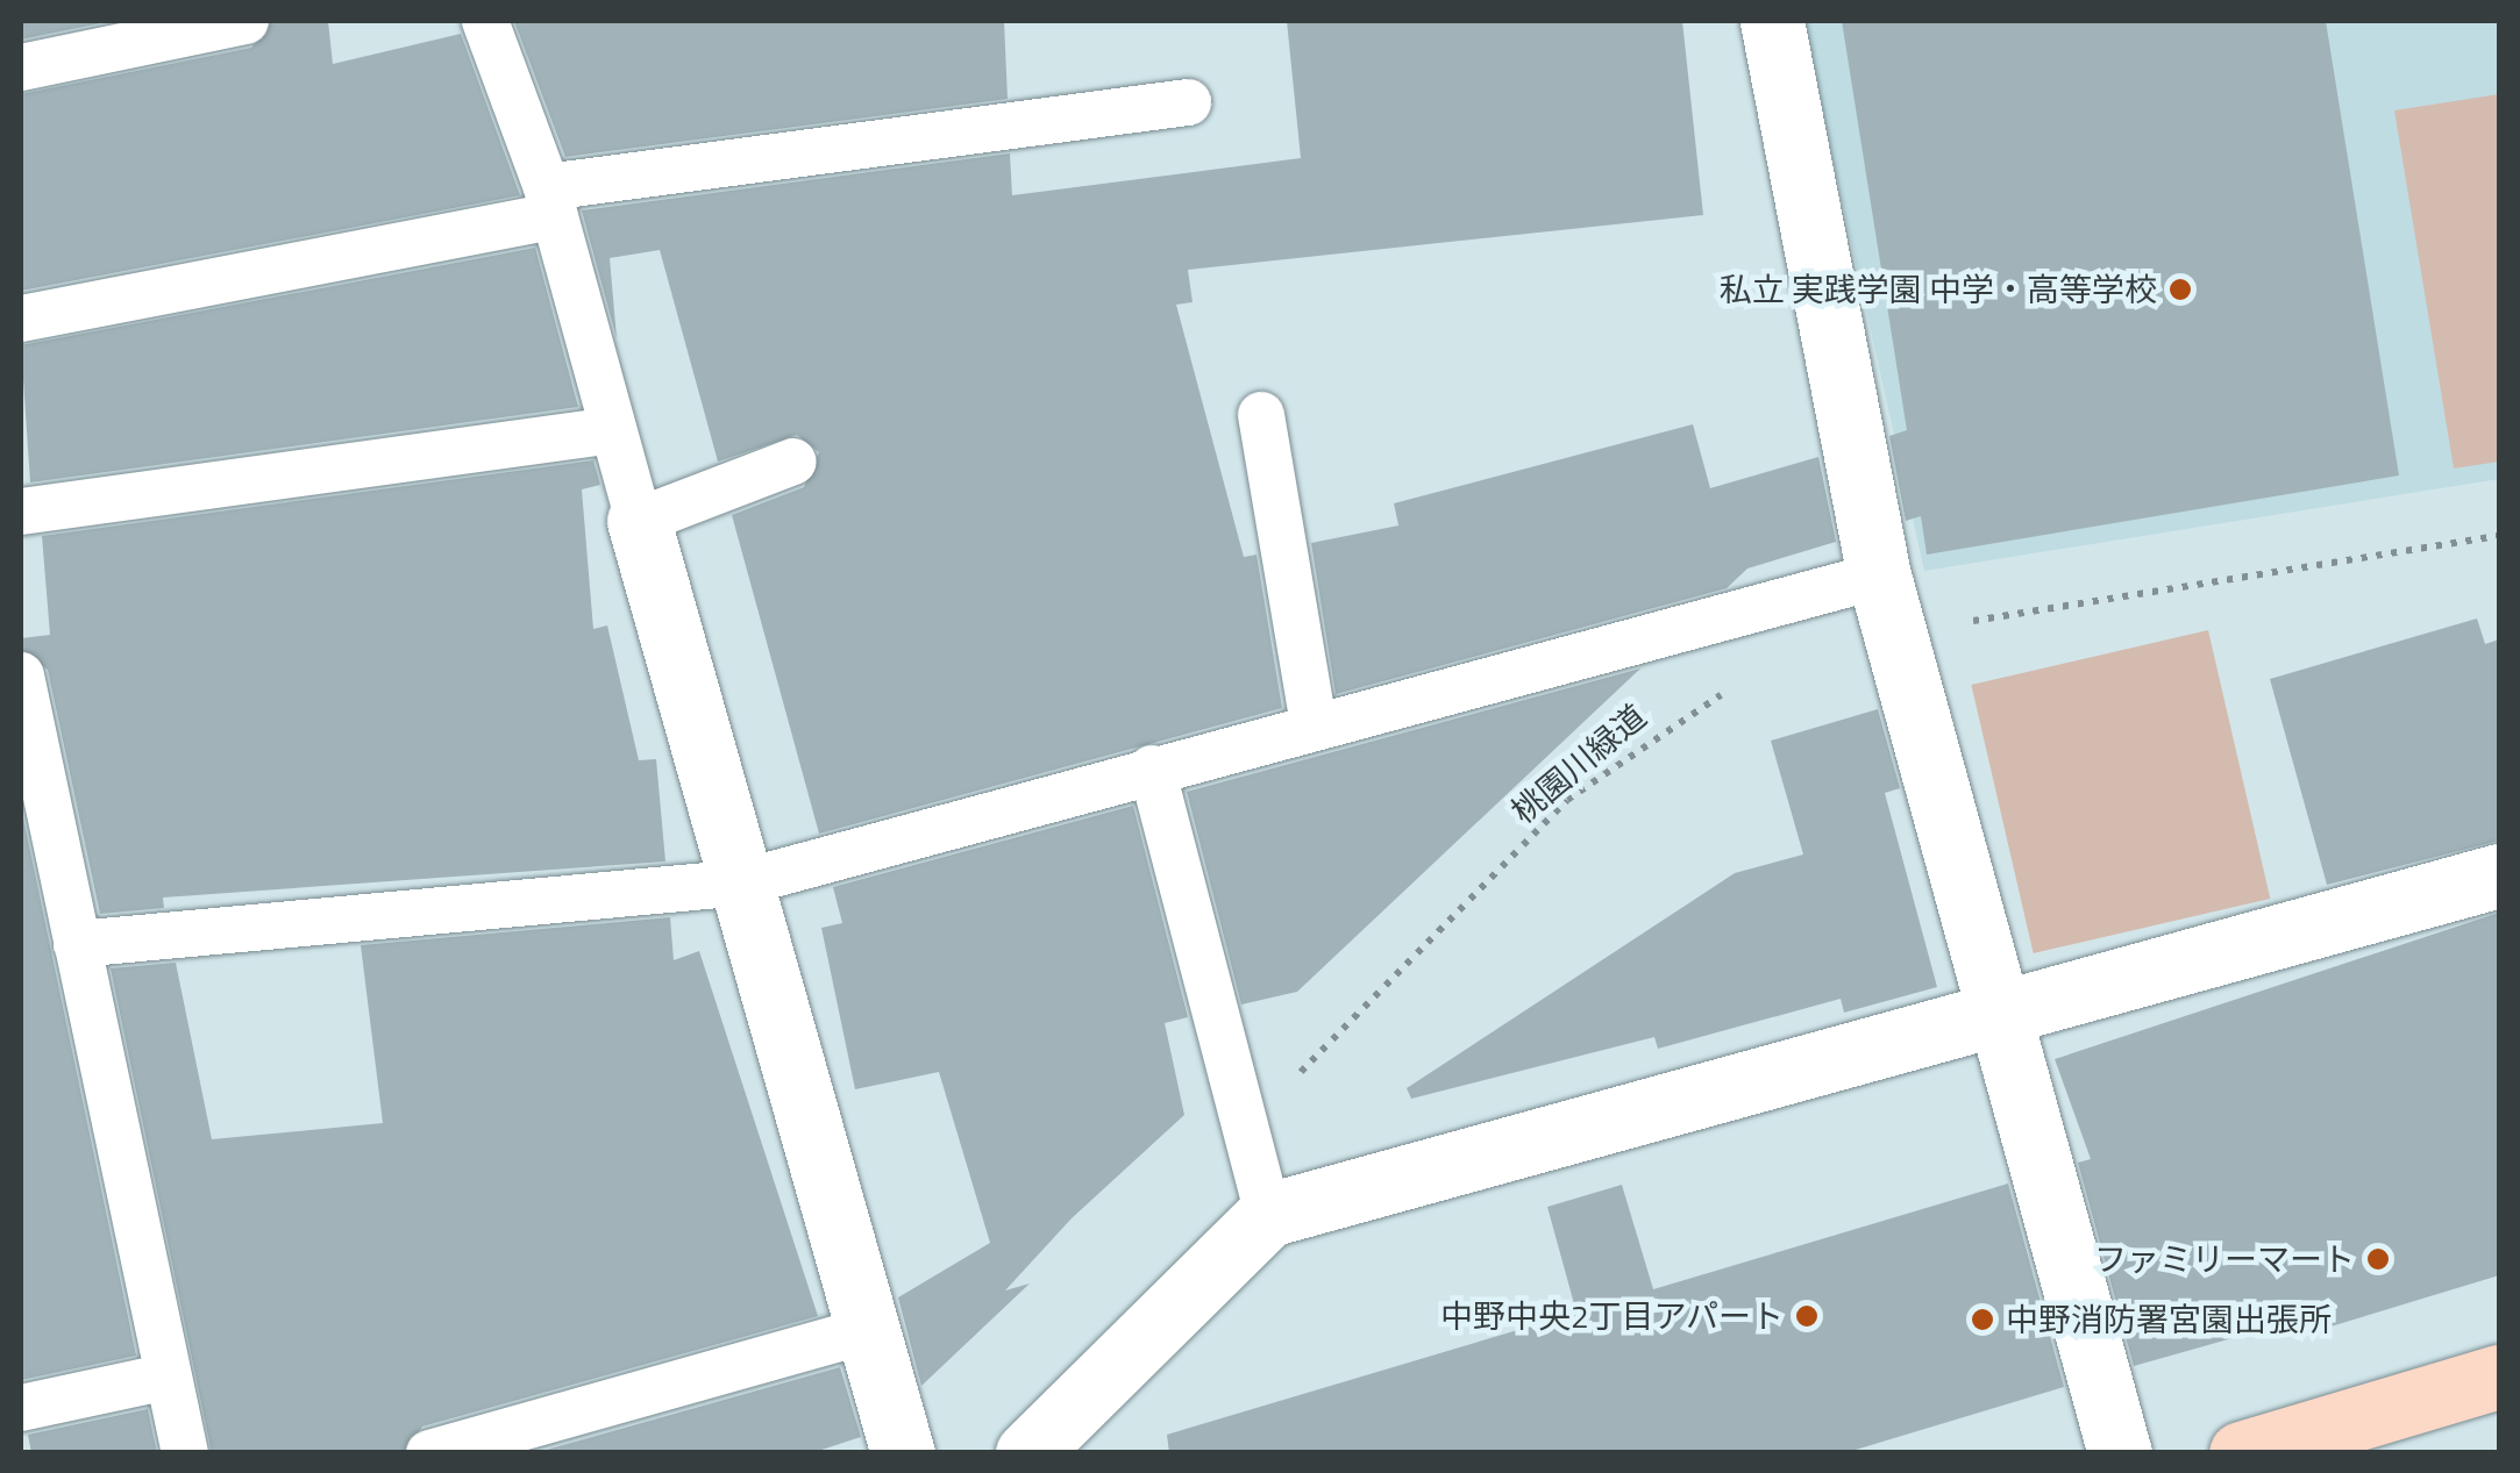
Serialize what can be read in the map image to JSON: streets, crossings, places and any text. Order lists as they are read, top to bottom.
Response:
{
  "streets": {
    "path": ["桃園川緑道"]
  },
  "places": [
    "私立 実践学園 中学・高等学校",
    "ファミリーマート",
    "中野中央2丁目アパート",
    "中野消防署宮園出張所"
  ]
}
